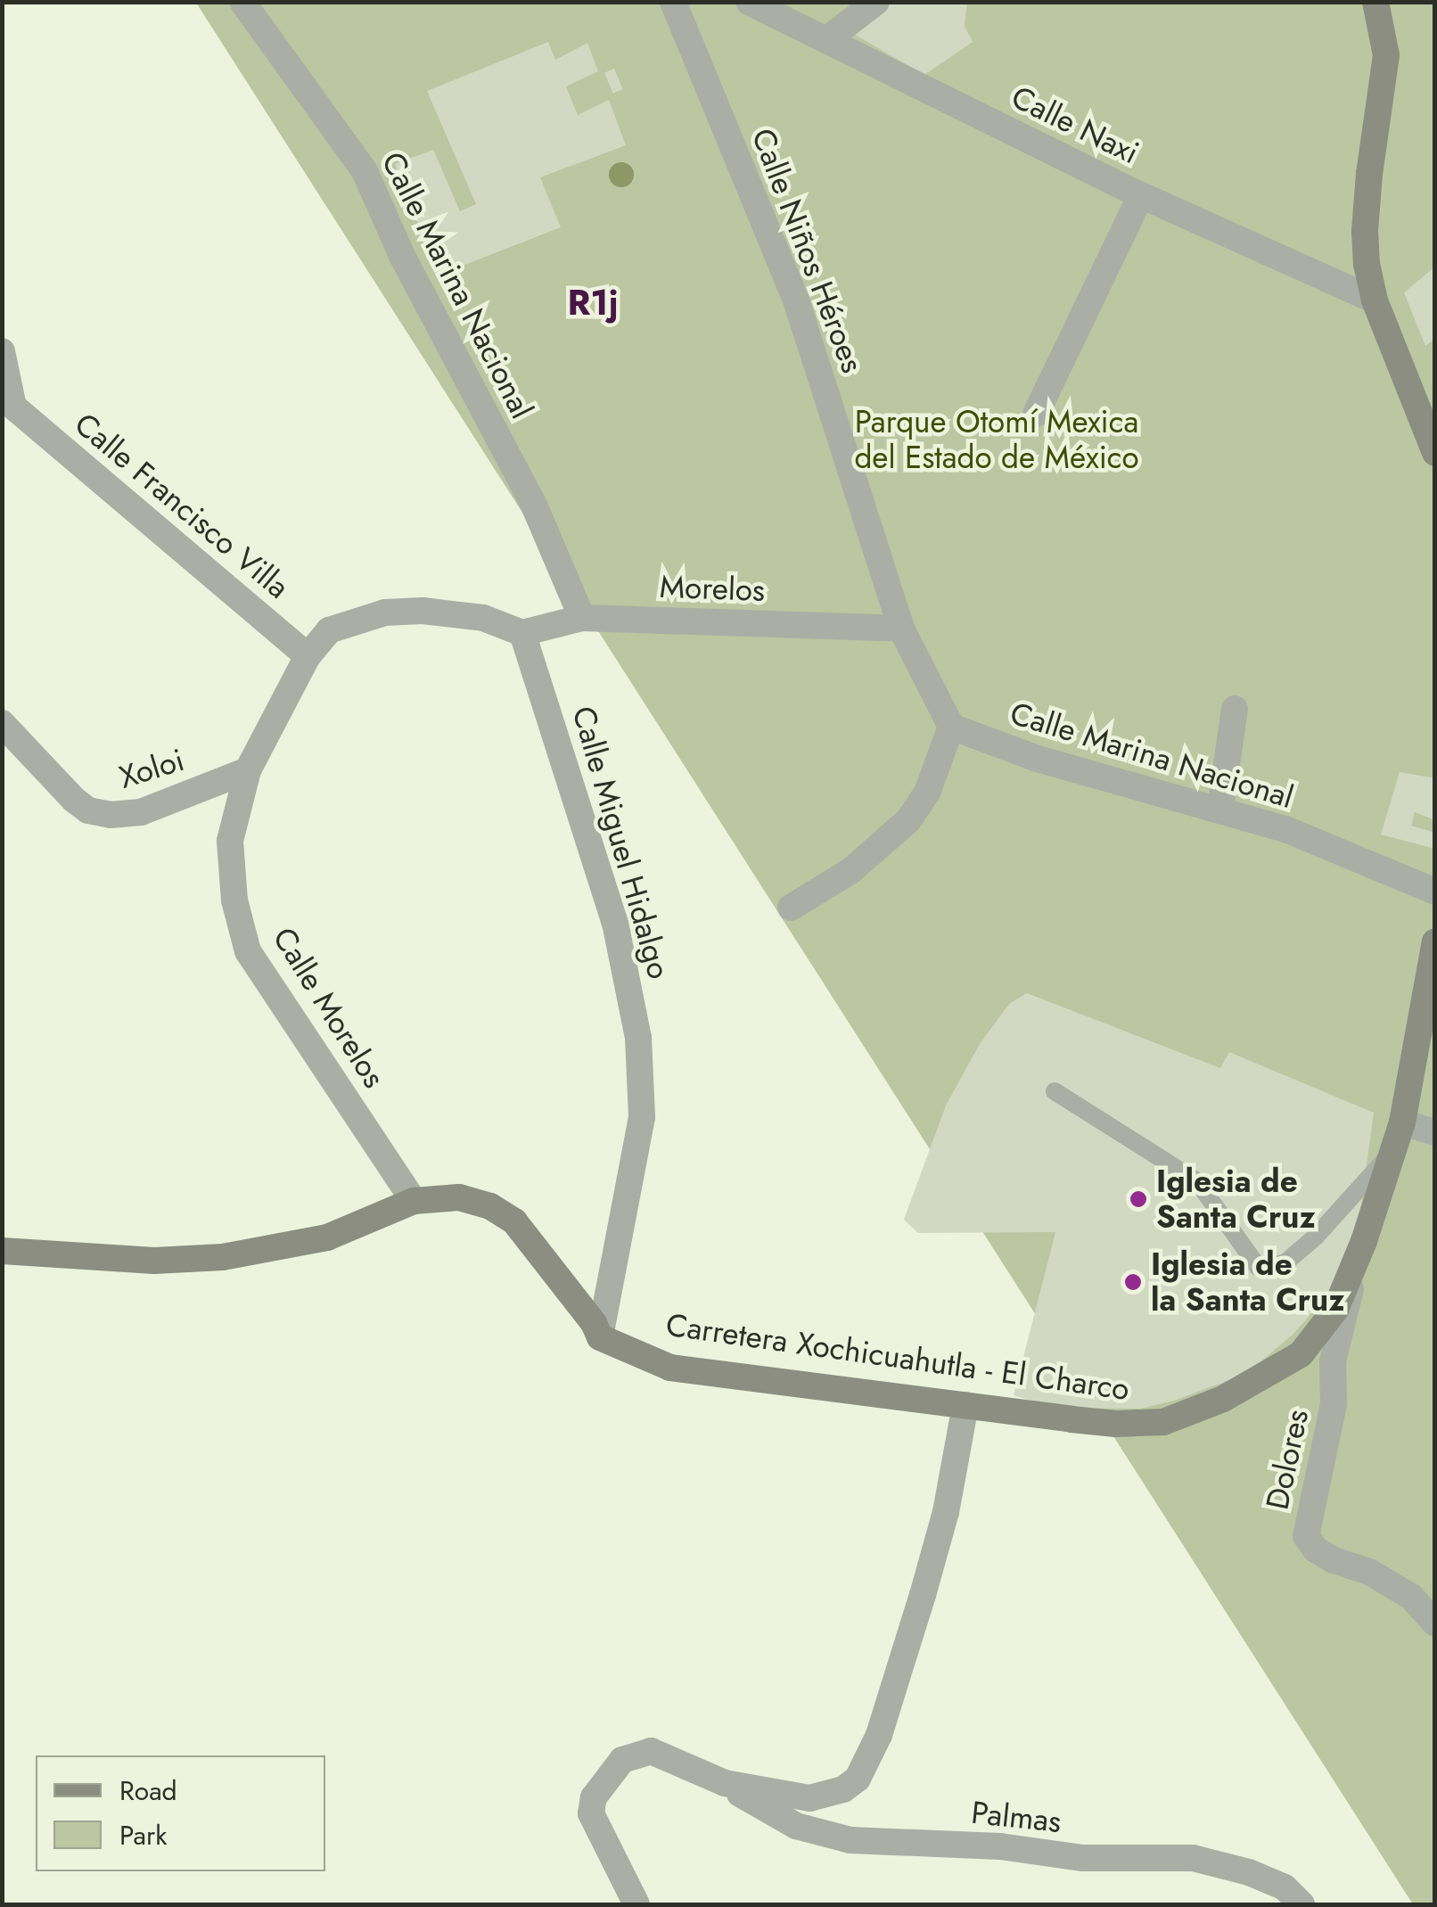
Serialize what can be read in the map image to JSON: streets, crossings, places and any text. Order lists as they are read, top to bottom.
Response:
{
  "streets": {
    "main road": ["Carretera Xochicuahutla - El Charco"],
    "street": [
      "Calle Naxi",
      "Calle Niños Héroes",
      "Calle Marina Nacional",
      "Calle Francisco Villa",
      "Morelos",
      "Xoloi",
      "Calle Miguel Hidalgo",
      "Calle Morelos",
      "Dolores",
      "Palmas"
    ]
  },
  "crossings": [
    ["Calle Niños Héroes", "Morelos"],
    ["Calle Marina Nacional", "Morelos"],
    ["Calle Francisco Villa", "Calle Morelos"],
    ["Morelos", "Calle Miguel Hidalgo"],
    ["Morelos", "Calle Morelos"],
    ["Xoloi", "Calle Morelos"],
    ["Calle Miguel Hidalgo", "Calle Morelos"],
    ["Calle Miguel Hidalgo", "Carretera Xochicuahutla - El Charco"],
    ["Carretera Xochicuahutla - El Charco", "Dolores"],
    ["Carretera Xochicuahutla - El Charco", "Palmas"]
  ],
  "districts": ["R1j"],
  "parks": ["Parque Otomí Mexica del Estado de México"],
  "places": ["Iglesia de Santa Cruz", "Iglesia de la Santa Cruz"],
  "legend": ["Road", "Park"]
}
